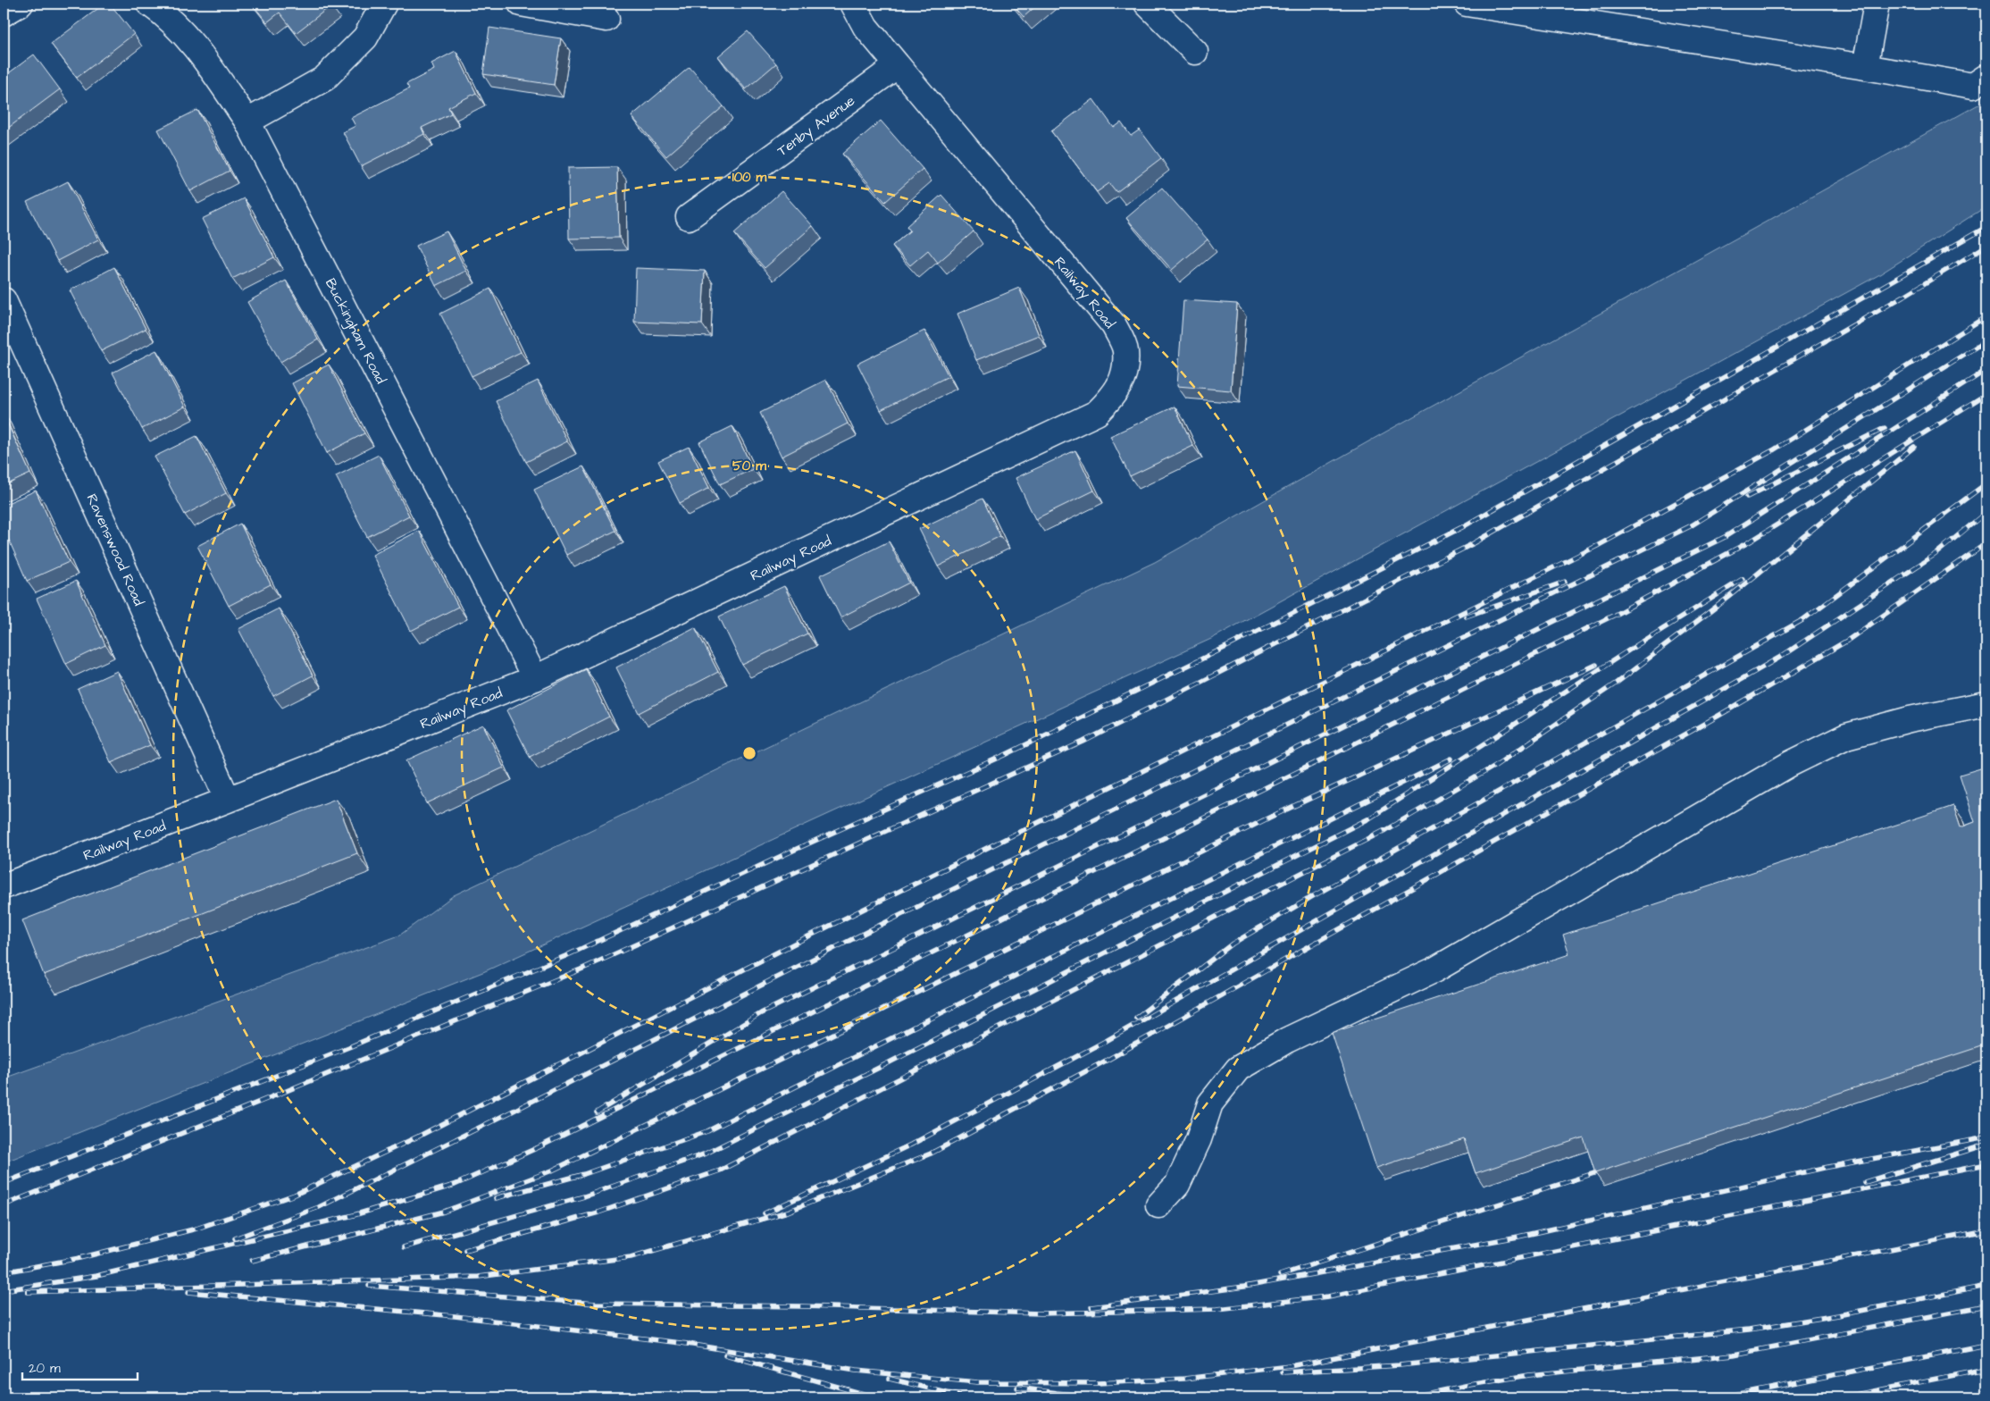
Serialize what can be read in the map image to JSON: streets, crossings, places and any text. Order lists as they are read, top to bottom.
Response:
{
  "streets": {
    "street": [
      "Tenby Avenue",
      "Railway Road",
      "Buckingham Road",
      "Ravenswood Road"
    ]
  },
  "crossings": [
    ["Tenby Avenue", "Railway Road"],
    ["Railway Road", "Buckingham Road"],
    ["Railway Road", "Ravenswood Road"]
  ],
  "scale_bar": "20 m",
  "rings": ["100 m", "50 m"]
}
